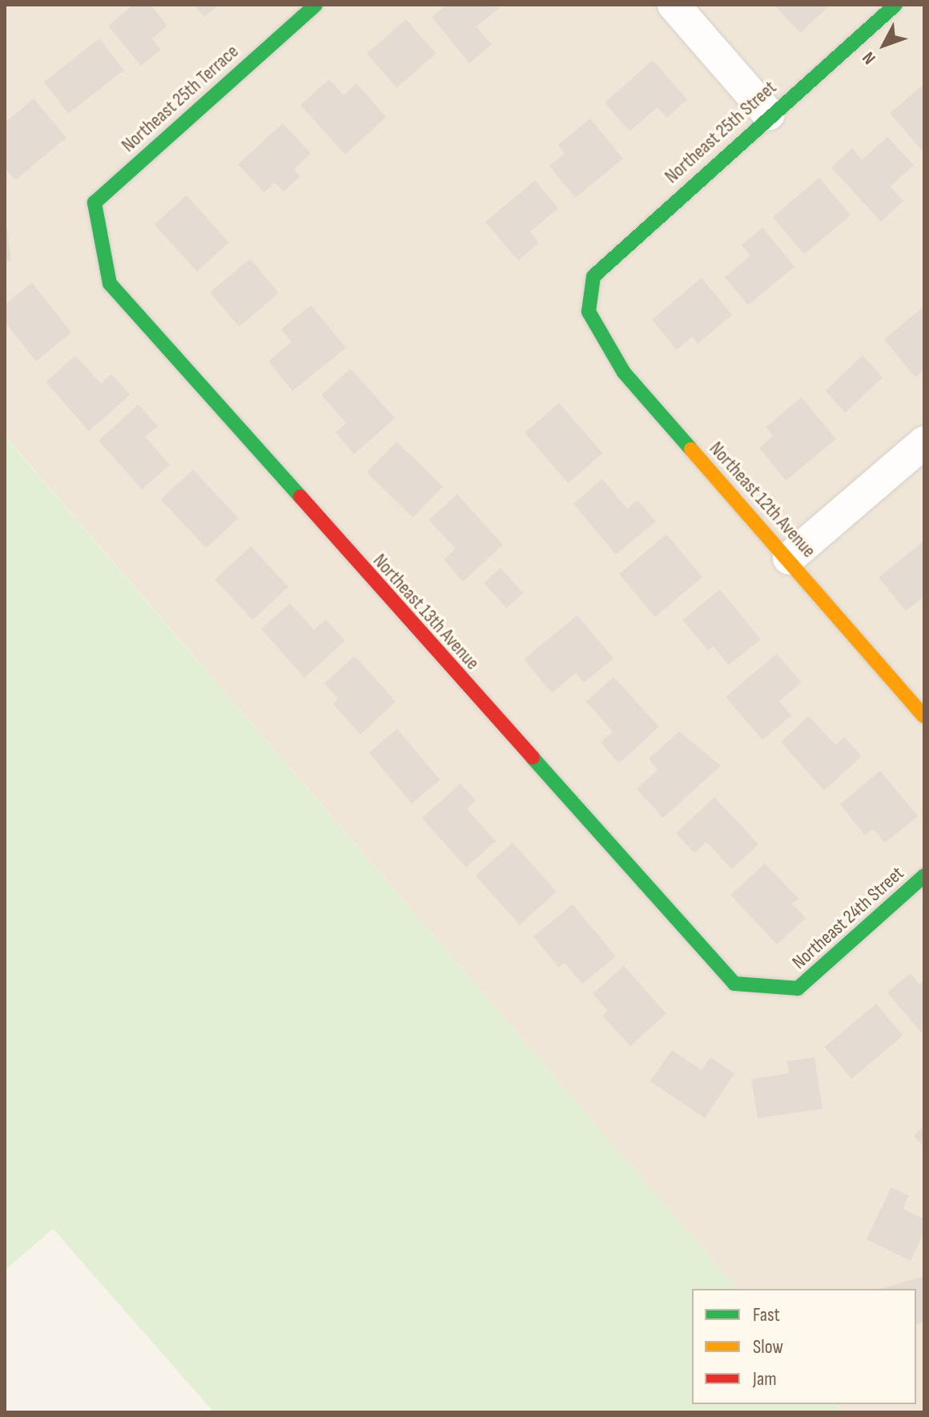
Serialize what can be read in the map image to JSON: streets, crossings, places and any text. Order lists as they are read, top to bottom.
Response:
{
  "streets": {
    "street": [
      "Northeast 25th Terrace",
      "Northeast 25th Street",
      "Northeast 12th Avenue",
      "Northeast 13th Avenue",
      "Northeast 24th Street"
    ]
  },
  "crossings": [
    ["Northeast 25th Terrace", "Northeast 13th Avenue"],
    ["Northeast 25th Street", "Northeast 12th Avenue"],
    ["Northeast 13th Avenue", "Northeast 24th Street"]
  ],
  "legend": ["Fast", "Slow", "Jam"],
  "north": "bottom left"
}
